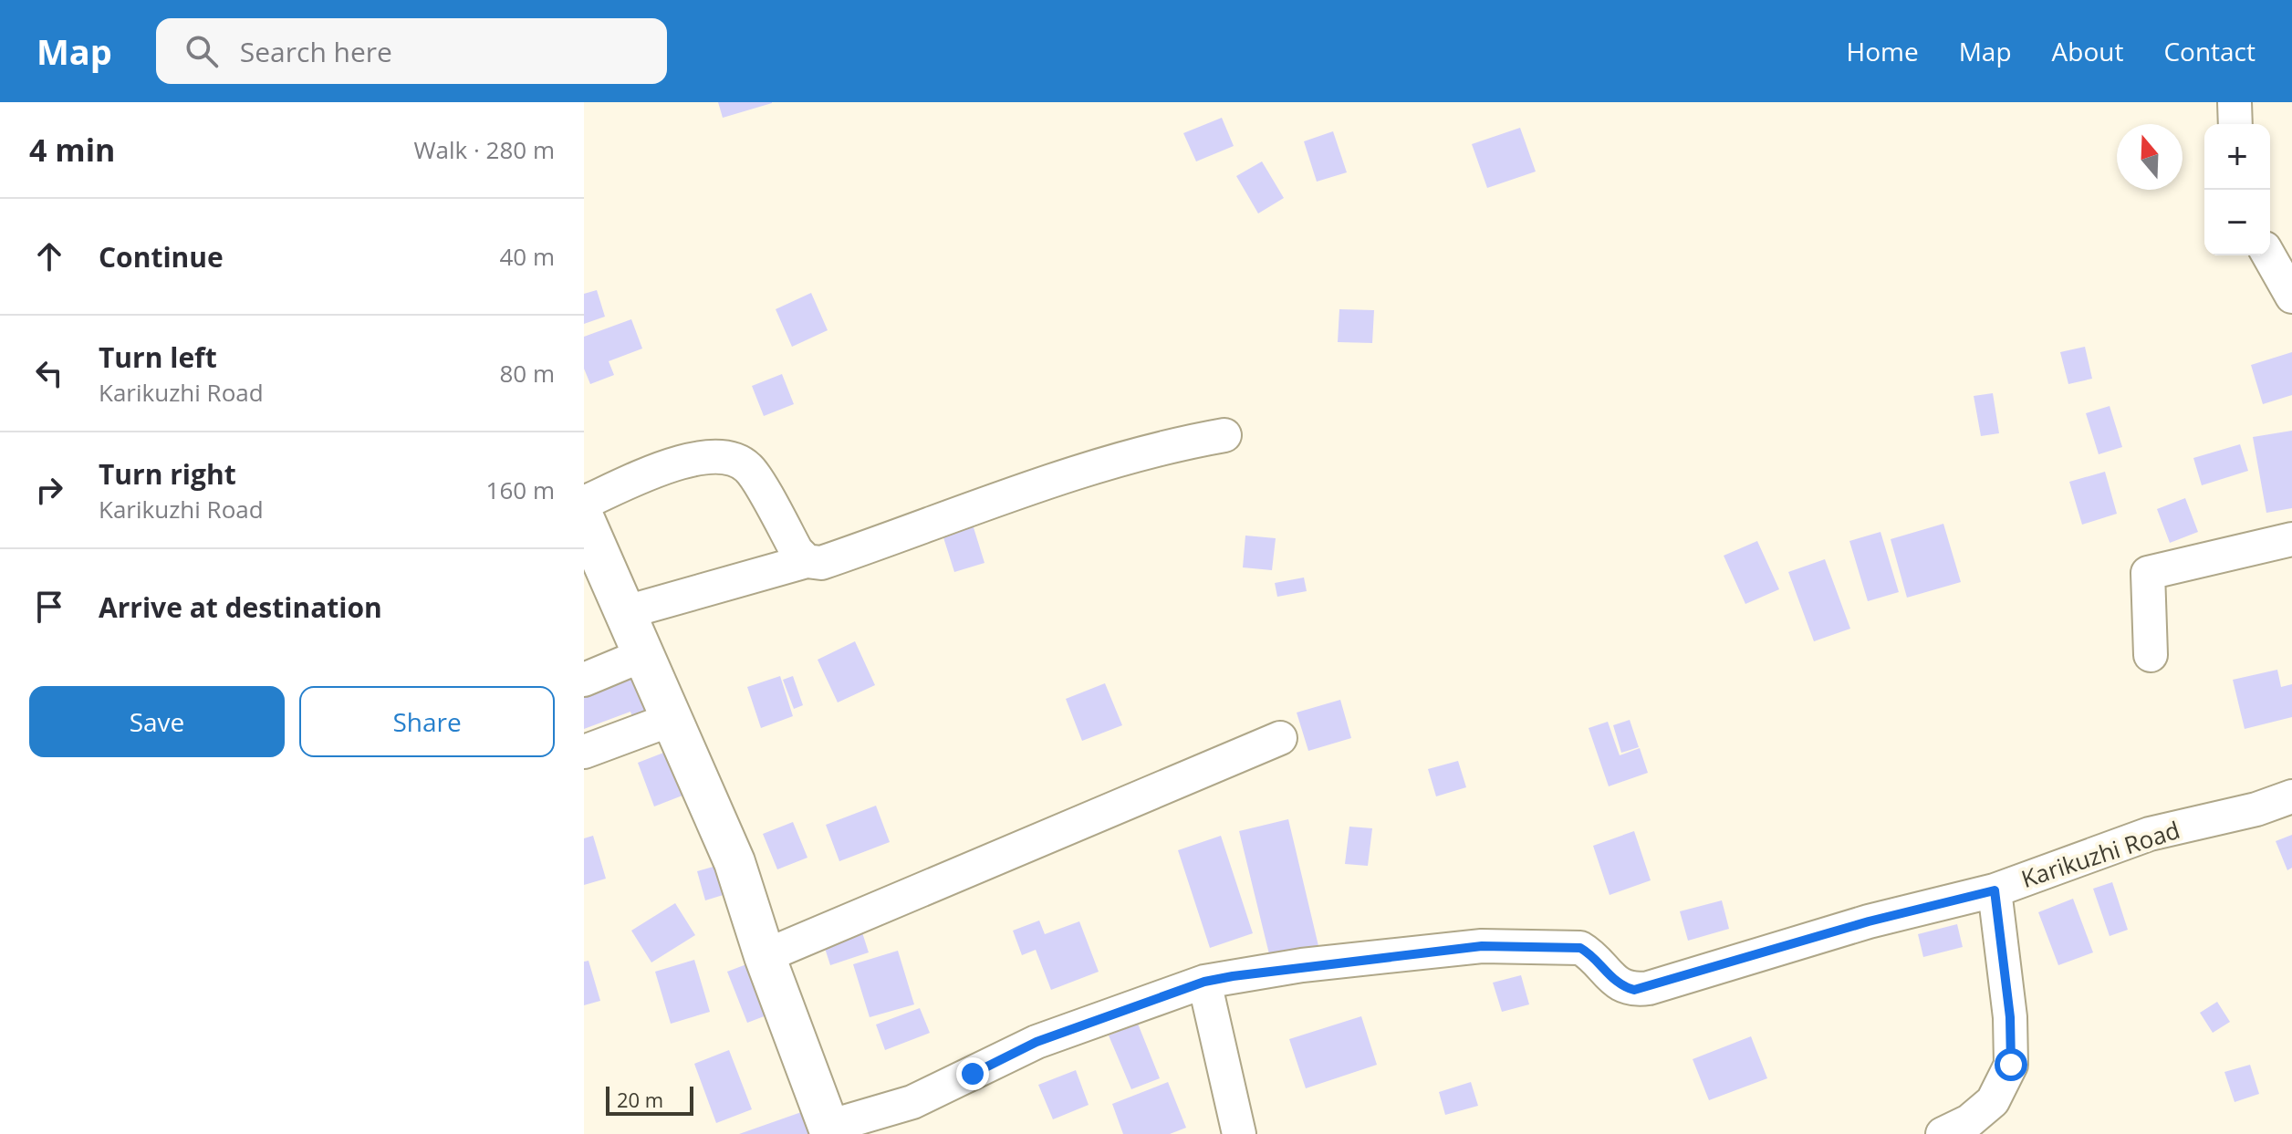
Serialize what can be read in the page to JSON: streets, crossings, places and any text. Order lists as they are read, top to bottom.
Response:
{
  "streets": {
    "street": ["Karikuzhi Road"]
  },
  "scale_bar": "20 m",
  "north": "top",
  "page": {
    "header": "Map",
    "search": "Search here",
    "nav": [
      "Home",
      "Map",
      "About",
      "Contact"
    ],
    "heading": ["4 min", "Walk · 280 m"],
    "map_buttons": ["+", "−"],
    "list": [
      ["Continue", "40 m"],
      ["Turn left", "Karikuzhi Road", "80 m"],
      ["Turn right", "Karikuzhi Road", "160 m"],
      "Arrive at destination"
    ],
    "buttons": ["Save", "Share"],
    "scale": "20 m"
  }
}
